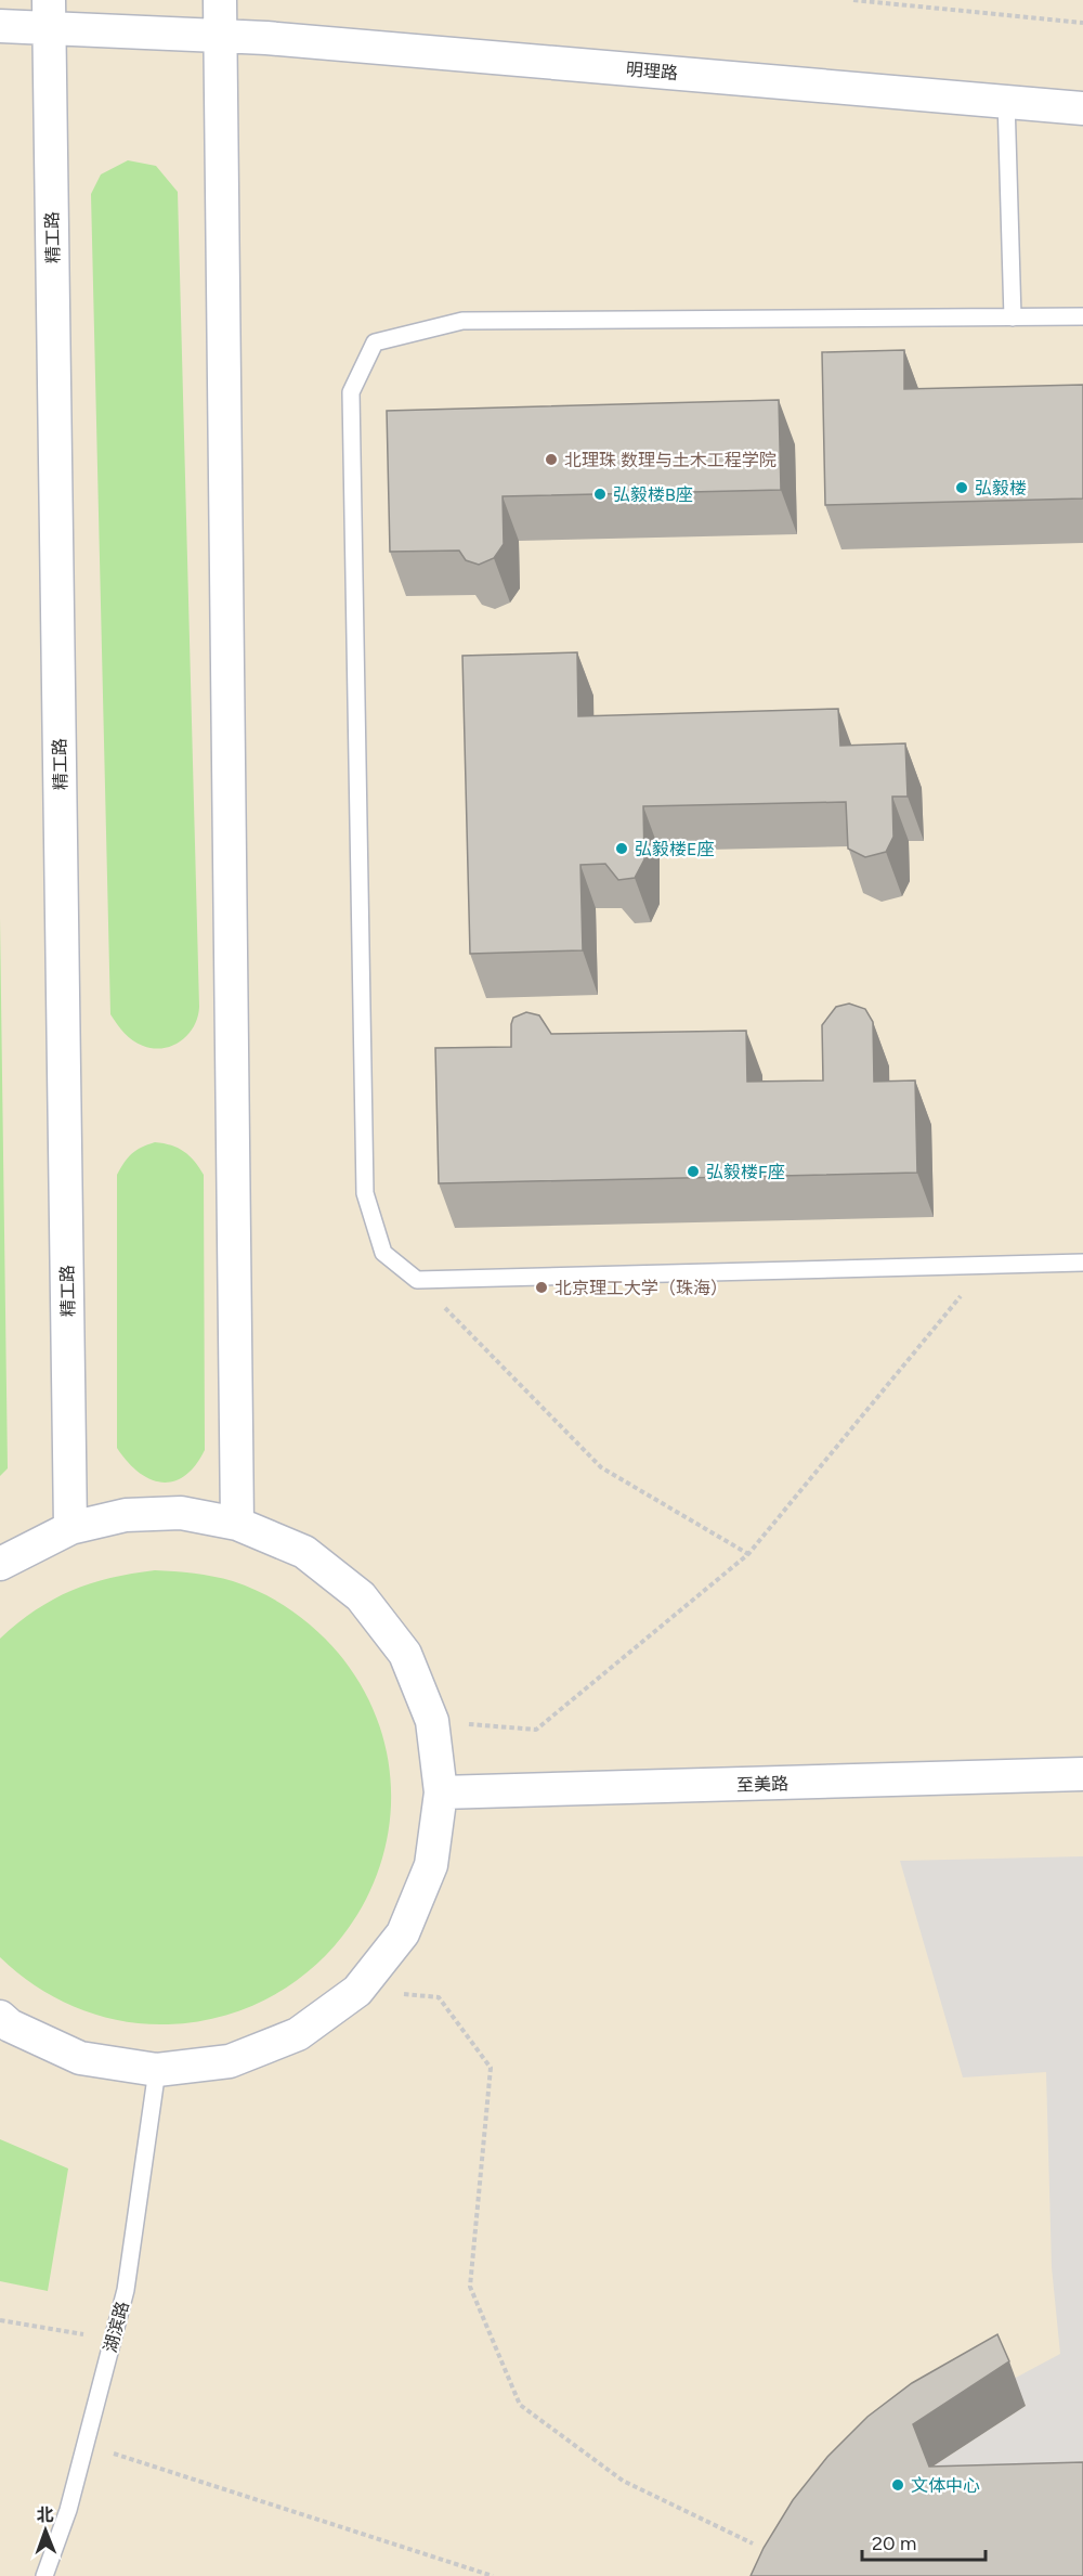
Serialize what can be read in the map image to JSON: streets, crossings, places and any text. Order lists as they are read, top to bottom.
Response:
{
  "streets": {
    "street": ["明理路", "精工路", "至美路"],
    "lane": ["湖滨路"]
  },
  "crossings": [
    ["明理路", "精工路"]
  ],
  "places": [
    "北理珠 数理与土木工程学院",
    "弘毅楼",
    "弘毅楼B座",
    "弘毅楼E座",
    "弘毅楼F座",
    "北京理工大学（珠海）",
    "文体中心"
  ],
  "scale_bar": "20 m",
  "north": "top"
}
